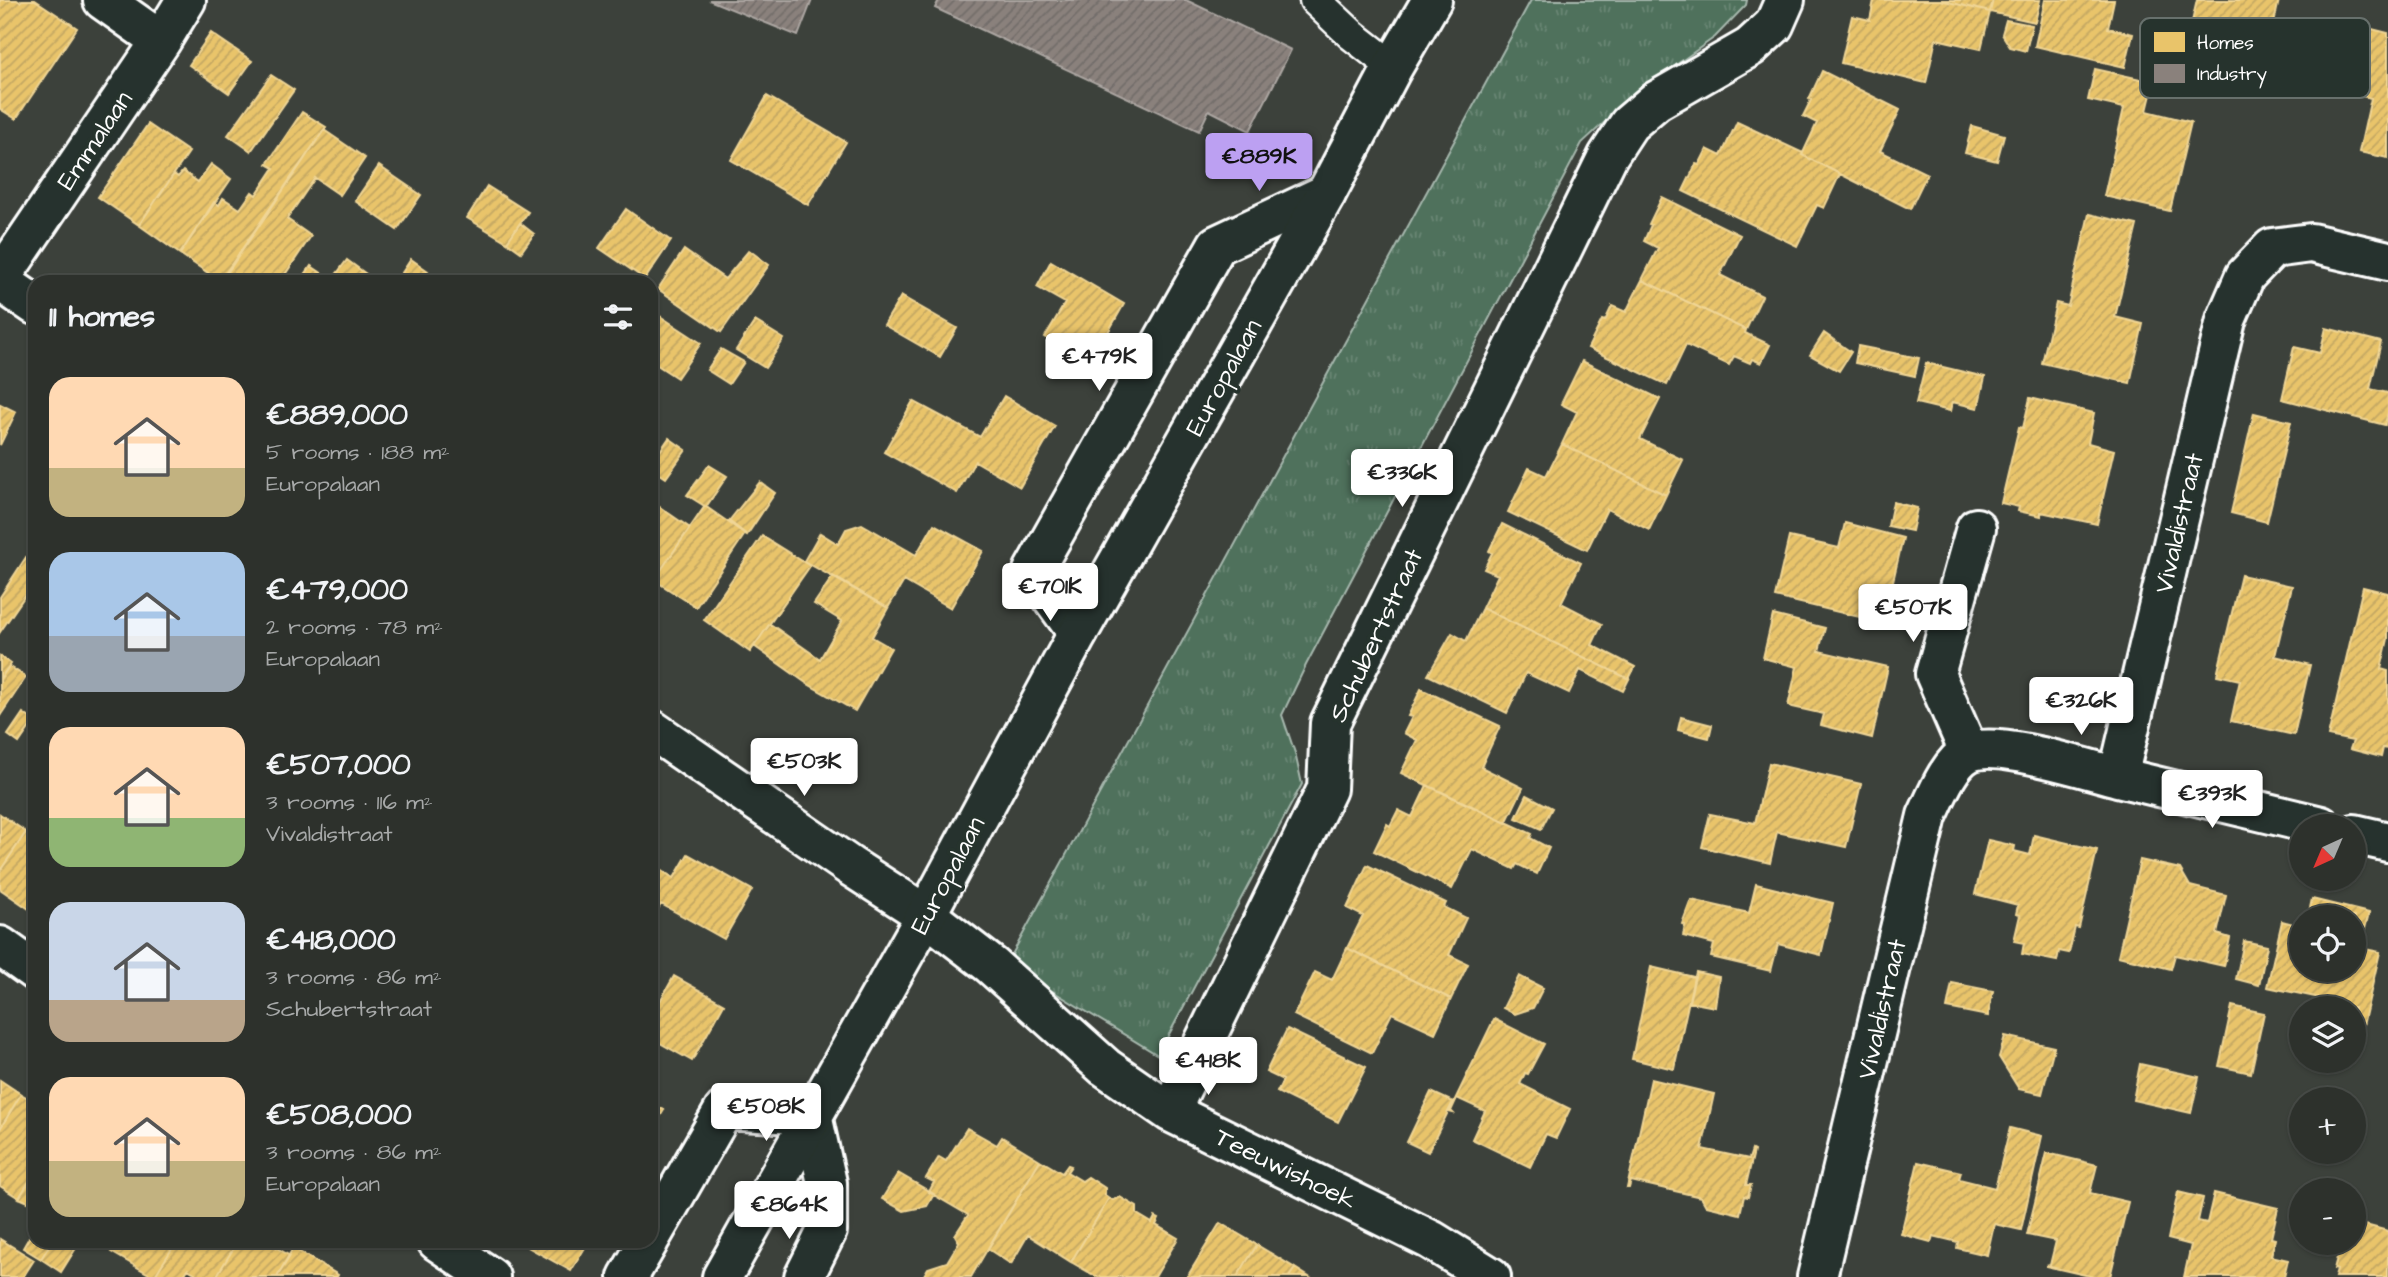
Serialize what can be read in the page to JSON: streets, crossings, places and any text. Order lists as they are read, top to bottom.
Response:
{
  "streets": {
    "street": [
      "Emmalaan",
      "Europalaan",
      "Vivaldistraat",
      "Schubertstraat",
      "Teeuwishoek"
    ]
  },
  "crossings": [
    ["Europalaan", "Teeuwishoek"],
    ["Schubertstraat", "Teeuwishoek"]
  ],
  "legend": ["Homes", "Industry"],
  "north": "bottom left",
  "page": {
    "price": [
      "€889K",
      "€479K",
      "€336K",
      "€701K",
      "€507K",
      "€326K",
      "€503K",
      "€393K",
      "€418K",
      "€508K",
      "€864K"
    ],
    "heading": "11 homes",
    "list": [
      {
        "name": "€889,000",
        "note": "5 rooms · 188 m² · Europalaan"
      },
      {
        "name": "€479,000",
        "note": "2 rooms · 78 m² · Europalaan"
      },
      {
        "name": "€507,000",
        "note": "3 rooms · 116 m² · Vivaldistraat"
      },
      {
        "name": "€418,000",
        "note": "3 rooms · 86 m² · Schubertstraat"
      },
      {
        "name": "€508,000",
        "note": "3 rooms · 86 m² · Europalaan"
      }
    ],
    "map_buttons": ["+", "−"]
  }
}
